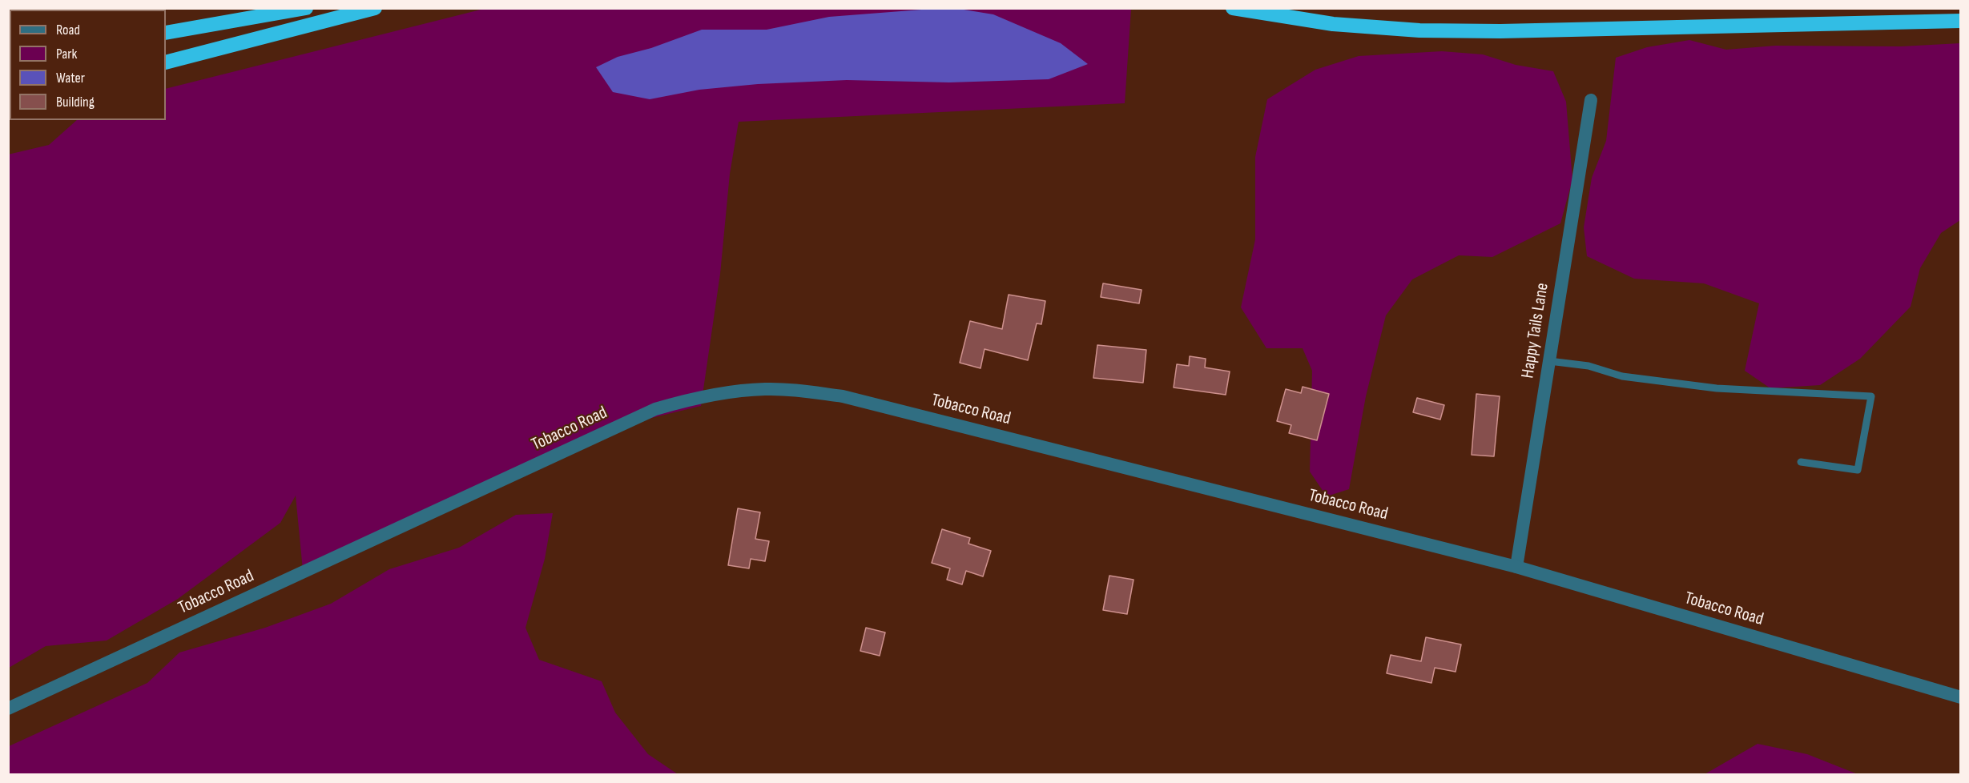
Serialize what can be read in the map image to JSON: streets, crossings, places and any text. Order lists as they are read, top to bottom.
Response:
{
  "streets": {
    "street": ["Happy Tails Lane", "Tobacco Road"]
  },
  "crossings": [
    ["Happy Tails Lane", "Tobacco Road"]
  ],
  "legend": [
    "Road",
    "Park",
    "Water",
    "Building"
  ]
}
